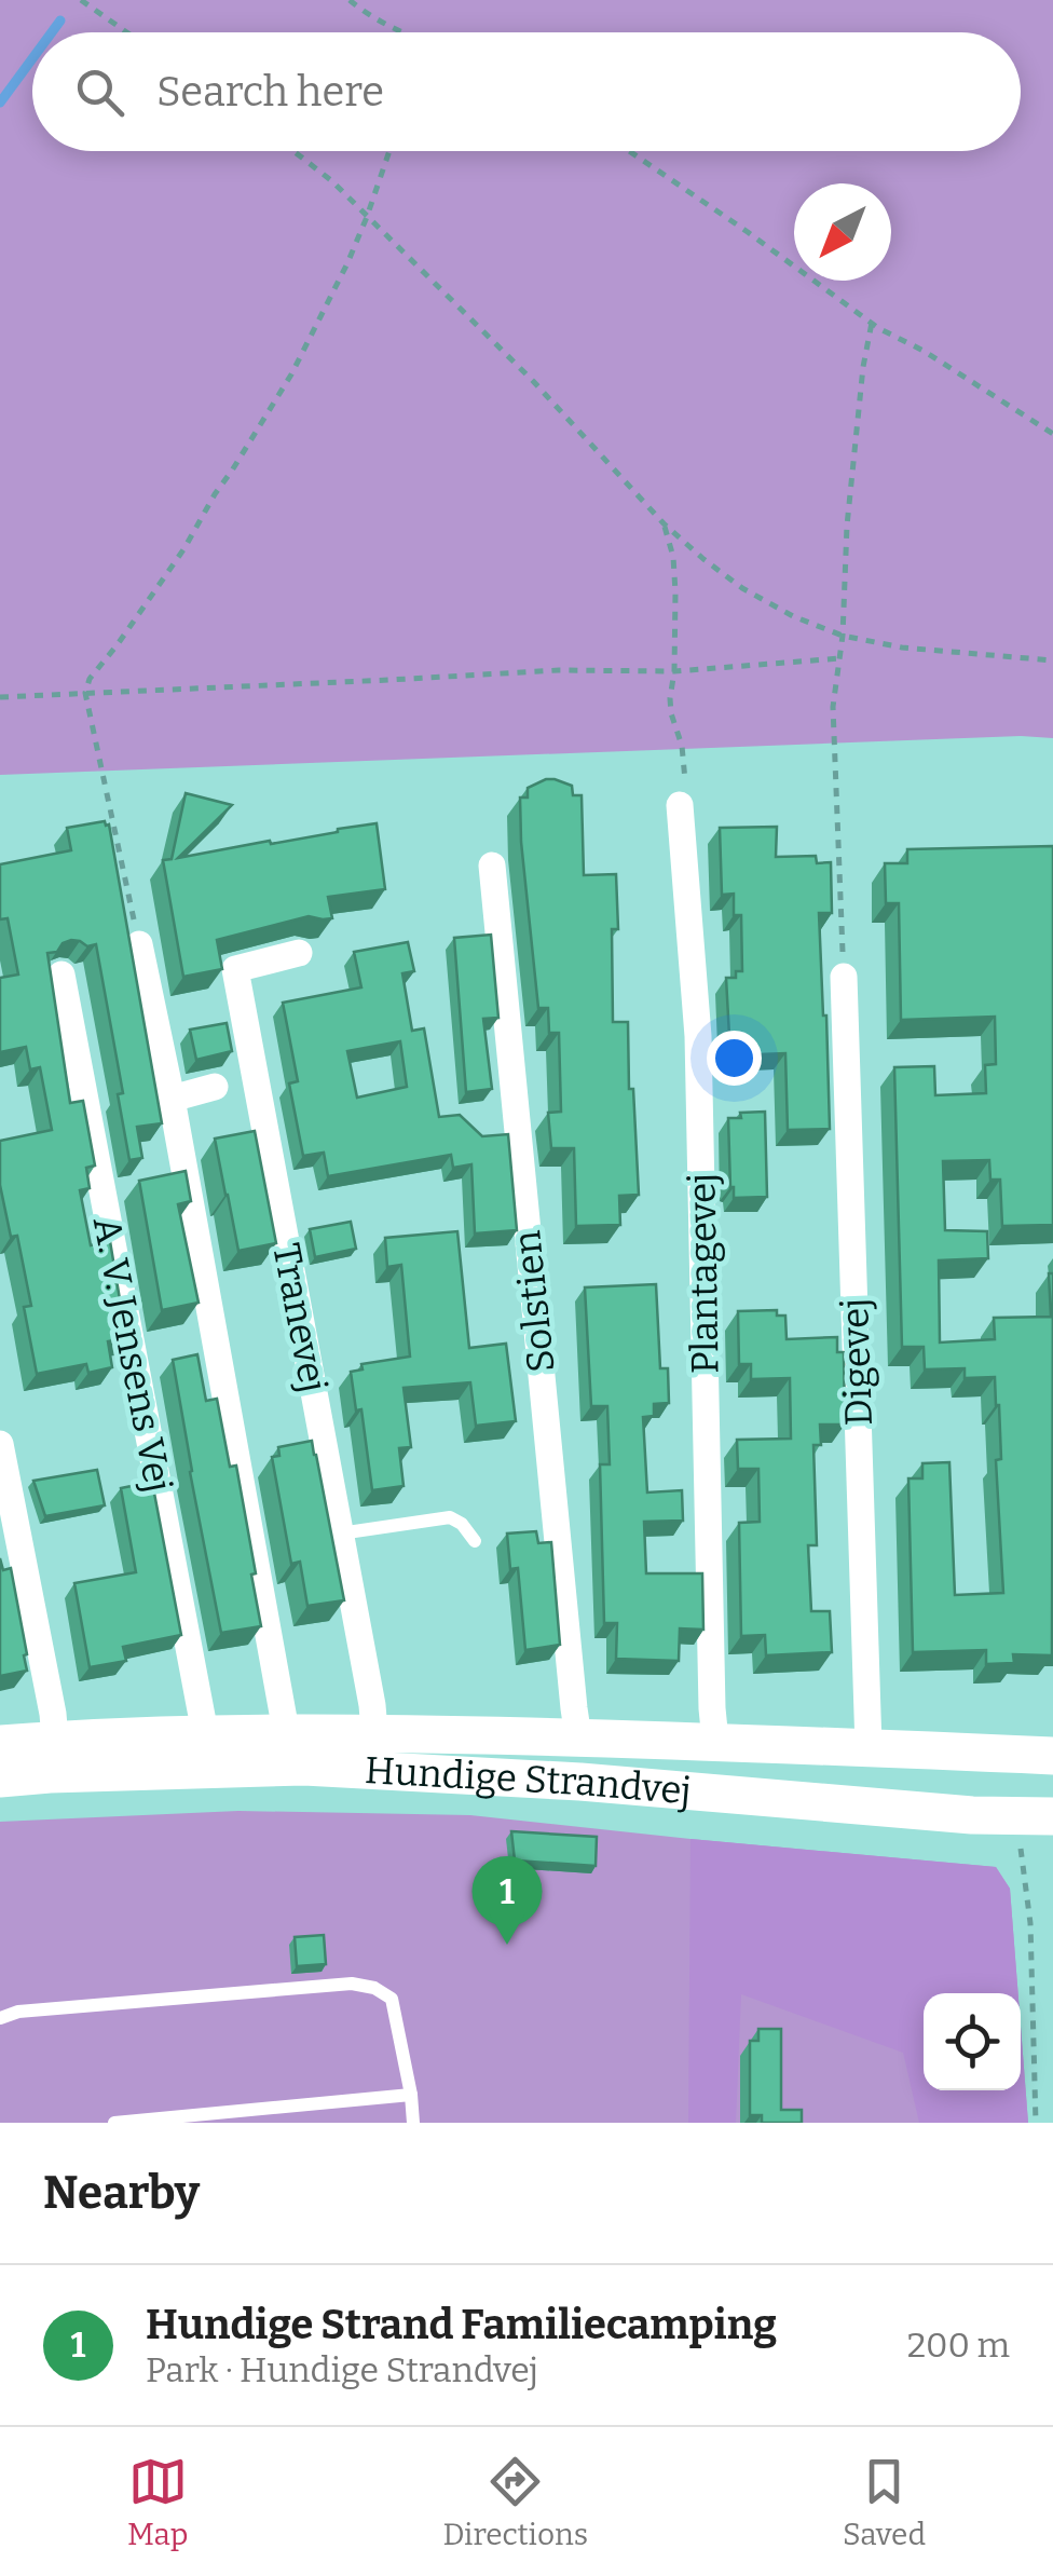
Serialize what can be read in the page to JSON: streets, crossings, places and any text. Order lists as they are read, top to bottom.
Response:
{
  "streets": {
    "main road": ["Hundige Strandvej"],
    "street": [
      "Plantagevej",
      "Solstien",
      "Tranevej",
      "A. V. Jensens Vej",
      "Digevej"
    ]
  },
  "crossings": [
    ["Plantagevej", "Hundige Strandvej"],
    ["Solstien", "Hundige Strandvej"],
    ["Tranevej", "Hundige Strandvej"],
    ["A. V. Jensens Vej", "Hundige Strandvej"],
    ["Digevej", "Hundige Strandvej"]
  ],
  "north": "bottom left",
  "page": {
    "search": "Search here",
    "pins": "1",
    "heading": "Nearby",
    "list": [
      {
        "mark": "1",
        "name": "Hundige Strand Familiecamping",
        "note": "Park · Hundige Strandvej",
        "value": "200 m"
      }
    ],
    "nav": ["Map", "Directions", "Saved"]
  }
}
